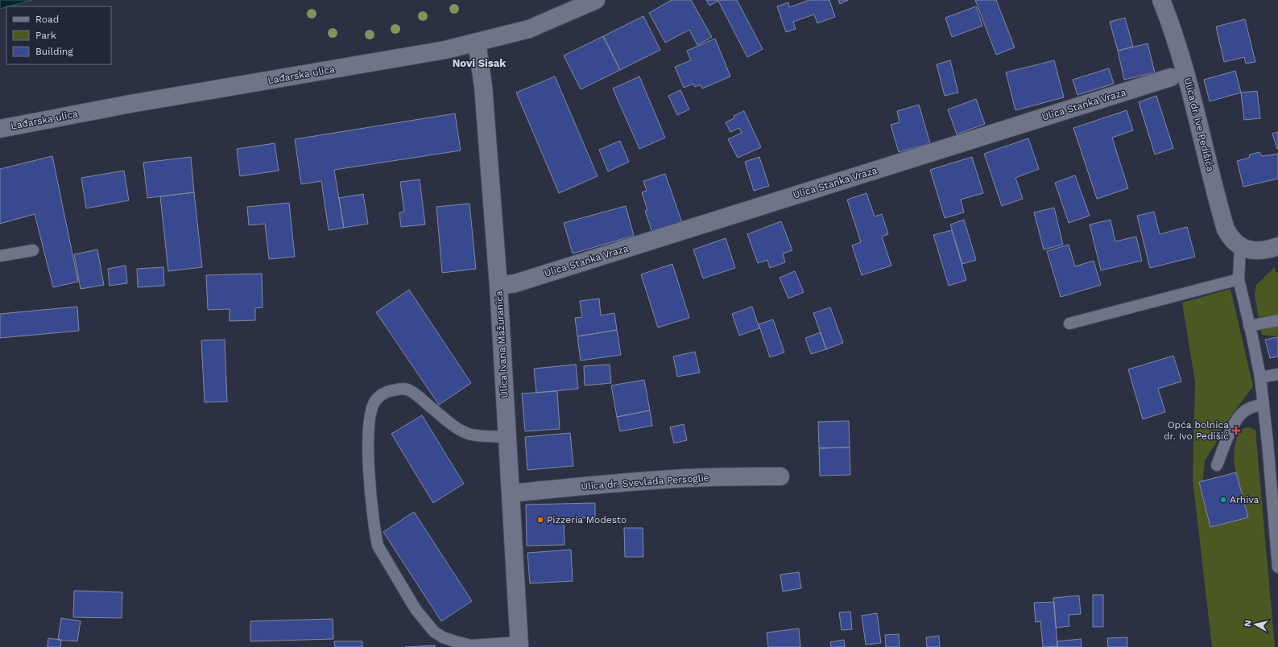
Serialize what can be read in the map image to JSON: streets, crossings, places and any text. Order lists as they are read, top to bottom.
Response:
{
  "streets": {
    "street": [
      "Lađarska ulica",
      "Ulica Stanka Vraza",
      "Ulica dr. Ive Pedišića",
      "Ulica Ivana Mažuranića",
      "Ulica dr. Svevlada Persoglie"
    ]
  },
  "crossings": [
    ["Lađarska ulica", "Ulica Ivana Mažuranića"],
    ["Ulica Stanka Vraza", "Ulica Ivana Mažuranića"],
    ["Ulica Ivana Mažuranića", "Ulica dr. Svevlada Persoglie"]
  ],
  "districts": ["Novi Sisak"],
  "places": {
    "health": ["Opća bolnica dr. Ivo Pedišić"],
    "other": ["Arhiva", "Pizzeria Modesto"]
  },
  "legend": ["Road", "Park", "Building"],
  "north": "left"
}
